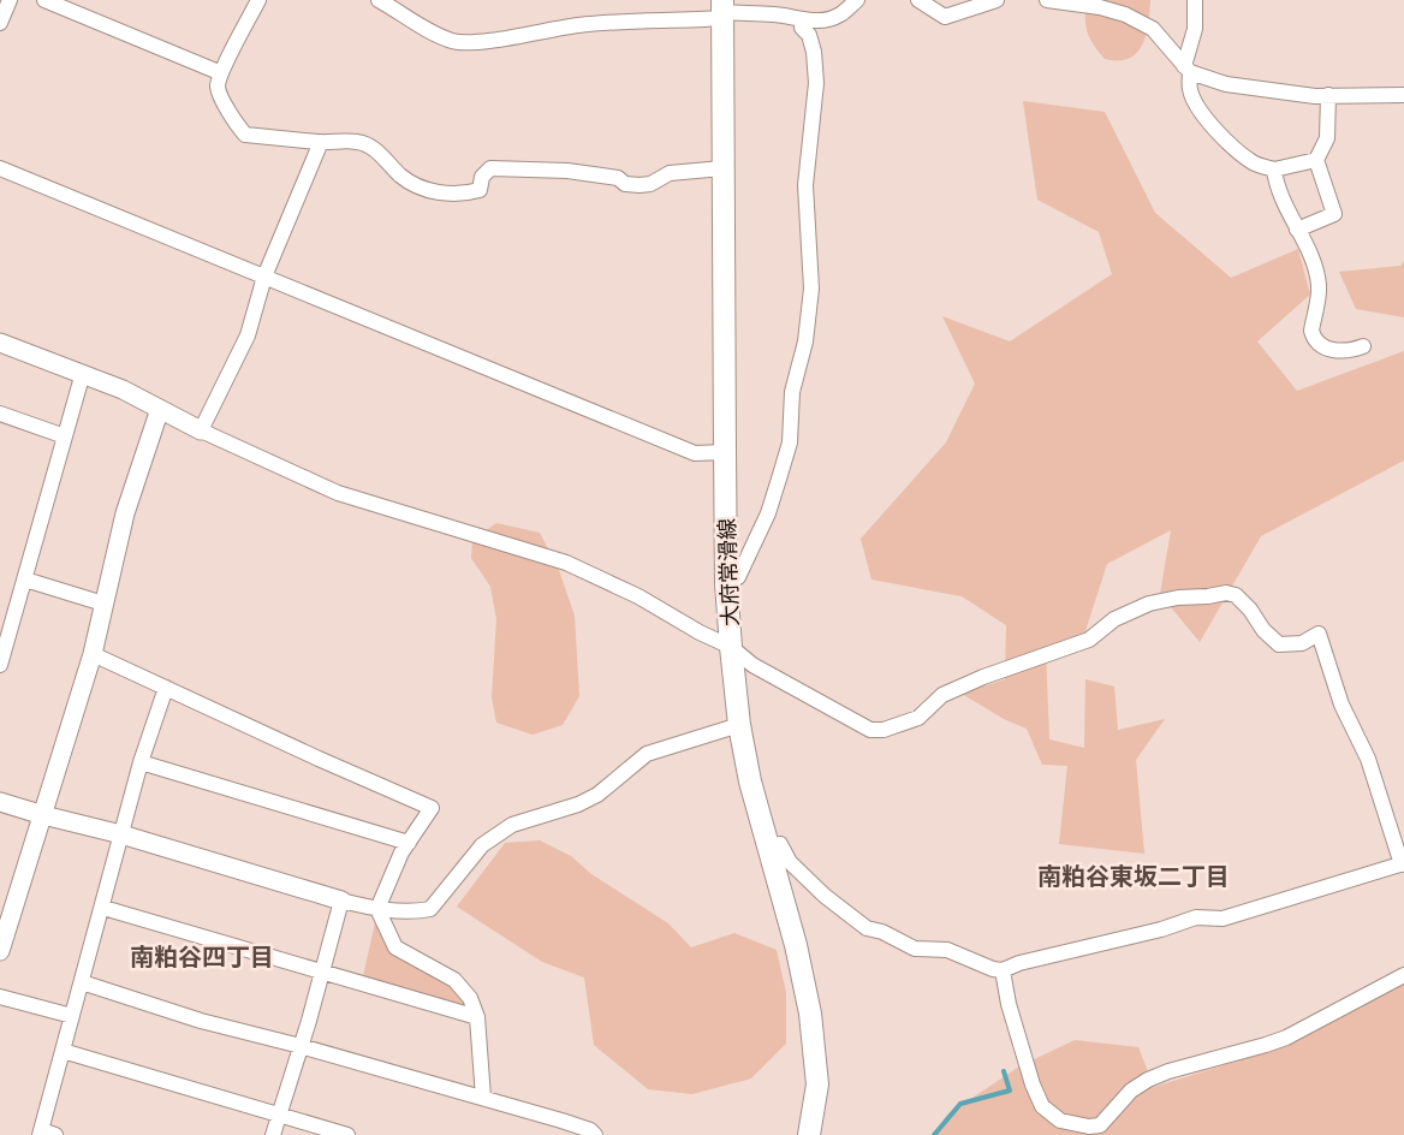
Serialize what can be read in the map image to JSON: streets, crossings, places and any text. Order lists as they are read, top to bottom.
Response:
{
  "streets": {
    "main road": ["大府常滑線"]
  },
  "districts": ["南粕谷東坂二丁目", "南粕谷四丁目"]
}
